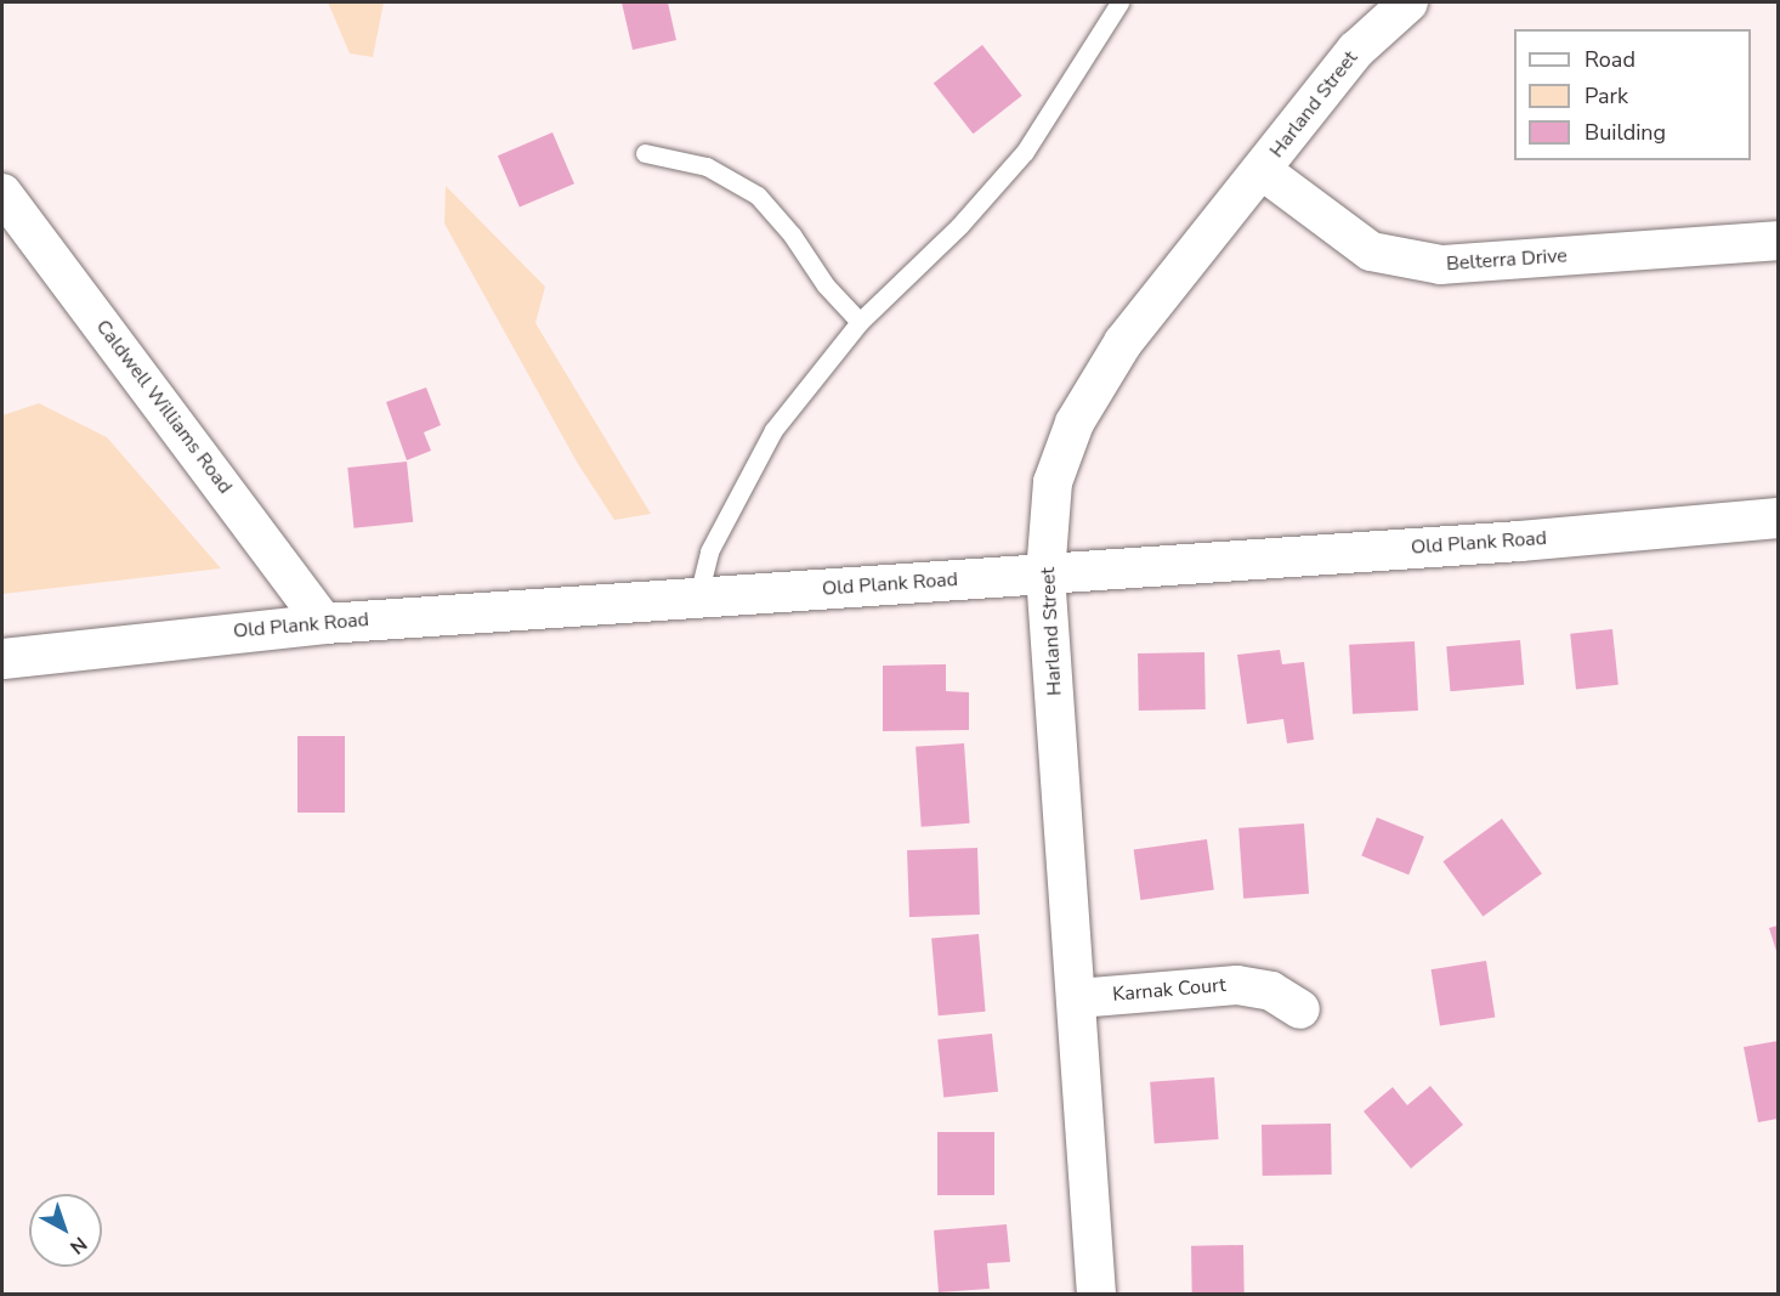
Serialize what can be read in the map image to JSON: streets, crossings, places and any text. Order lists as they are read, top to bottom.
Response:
{
  "streets": {
    "street": [
      "Harland Street",
      "Belterra Drive",
      "Caldwell Williams Road",
      "Old Plank Road",
      "Karnak Court"
    ]
  },
  "crossings": [
    ["Harland Street", "Belterra Drive"],
    ["Harland Street", "Old Plank Road"],
    ["Harland Street", "Karnak Court"],
    ["Caldwell Williams Road", "Old Plank Road"]
  ],
  "legend": ["Road", "Park", "Building"],
  "north": "bottom right"
}
